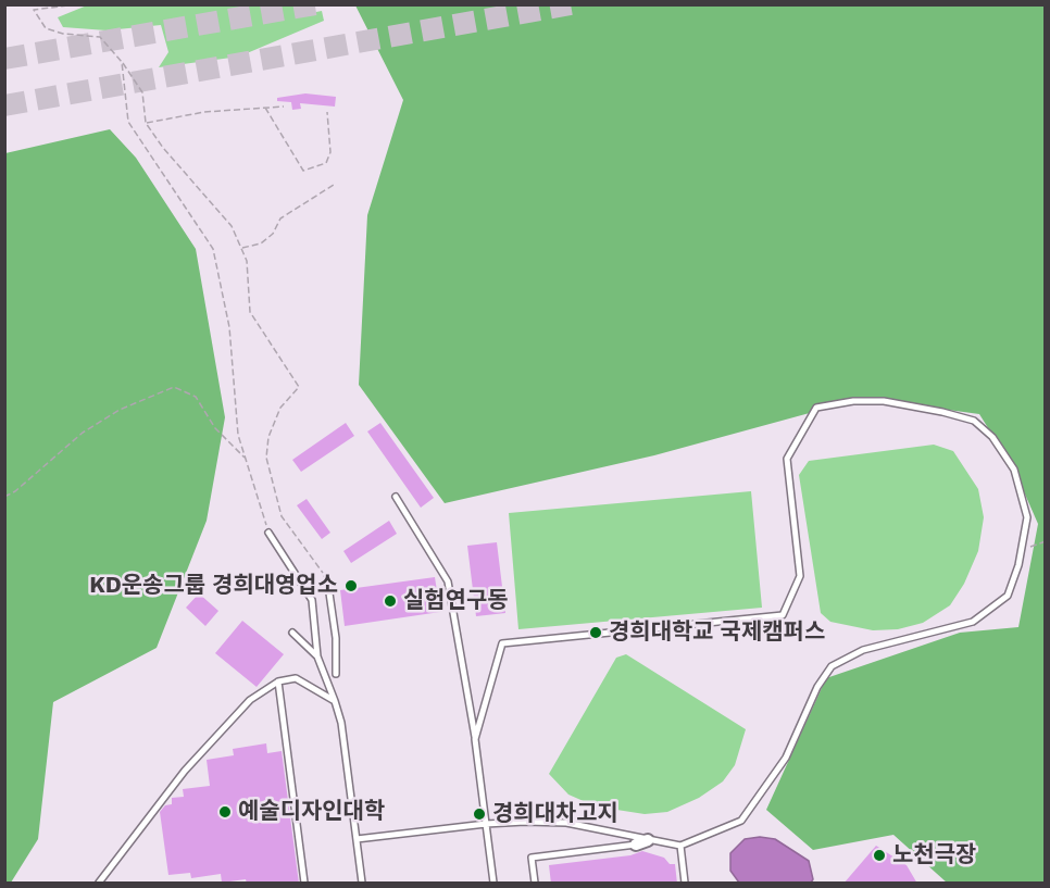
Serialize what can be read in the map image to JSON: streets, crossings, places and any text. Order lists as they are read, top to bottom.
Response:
{
  "places": [
    "KD운송그룹 경희대영업소",
    "실험연구동",
    "경희대학교 국제캠퍼스",
    "예술디자인대학",
    "경희대차고지",
    "노천극장"
  ]
}
